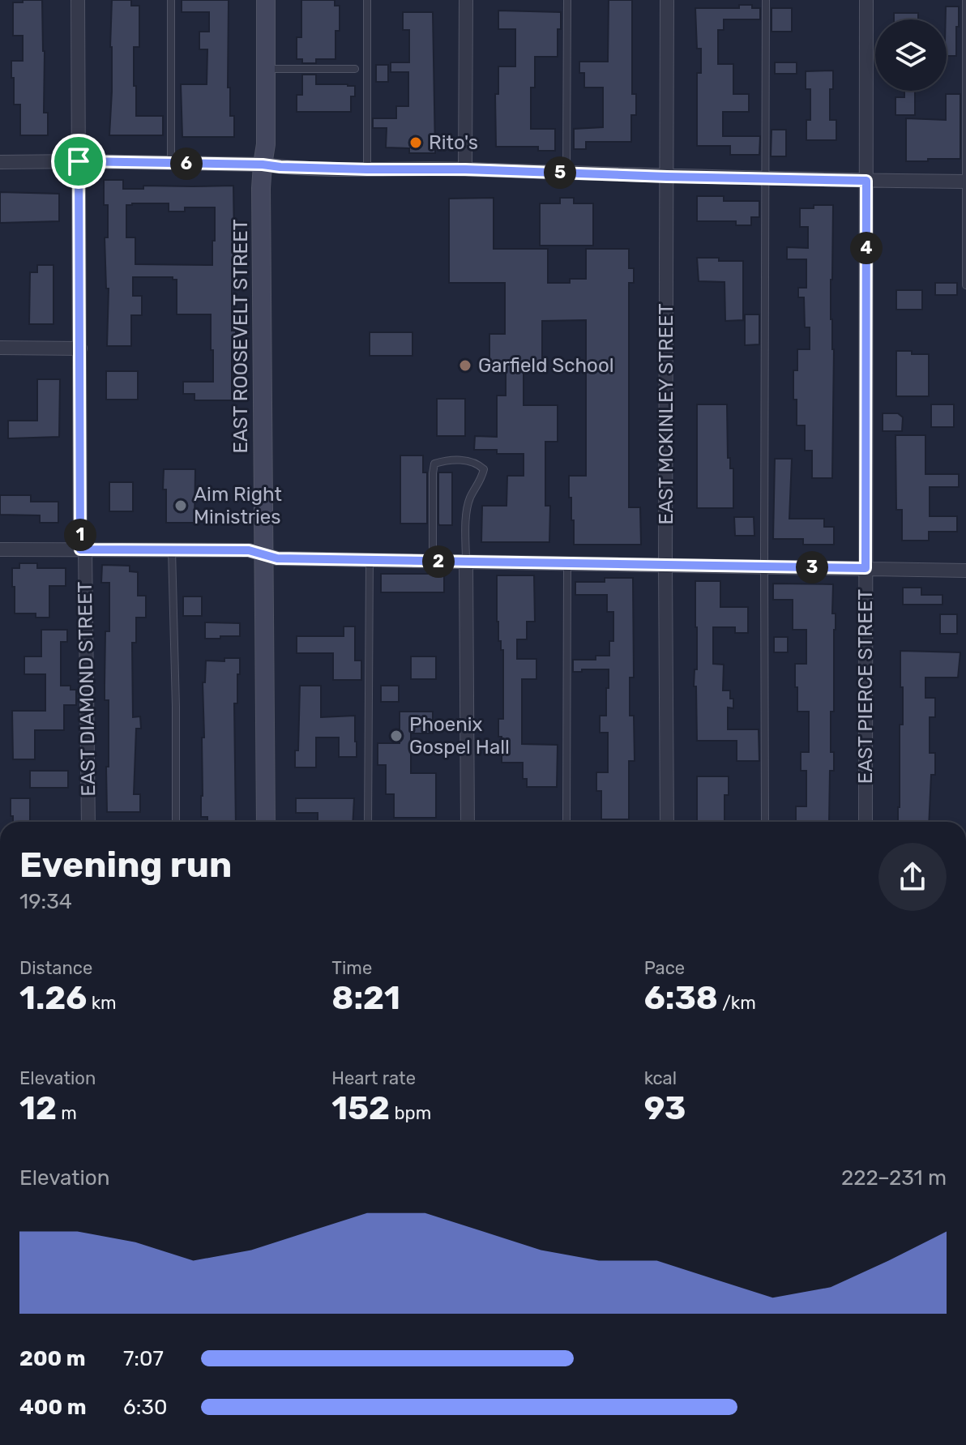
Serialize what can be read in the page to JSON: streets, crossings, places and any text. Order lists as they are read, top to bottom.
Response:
{
  "streets": {
    "street": [
      "EAST ROOSEVELT STREET",
      "EAST MCKINLEY STREET",
      "EAST PIERCE STREET",
      "EAST DIAMOND STREET"
    ]
  },
  "places": [
    "Rito's",
    "Garfield School",
    "Aim Right Ministries",
    "Phoenix Gospel Hall"
  ],
  "page": {
    "pins": [
      "6",
      "5",
      "4",
      "1",
      "2",
      "3"
    ],
    "heading": ["Evening run", "19:34"],
    "stats": [
      ["Distance", "1.26 km"],
      ["Time", "8:21"],
      ["Pace", "6:38 /km"],
      ["Elevation", "12 m"],
      ["Heart rate", "152 bpm"],
      ["kcal", "93"]
    ],
    "chart": ["Elevation", "222–231 m"],
    "list": [
      {
        "name": "200 m",
        "note": "7:07"
      },
      {
        "name": "400 m",
        "note": "6:30"
      }
    ]
  }
}
